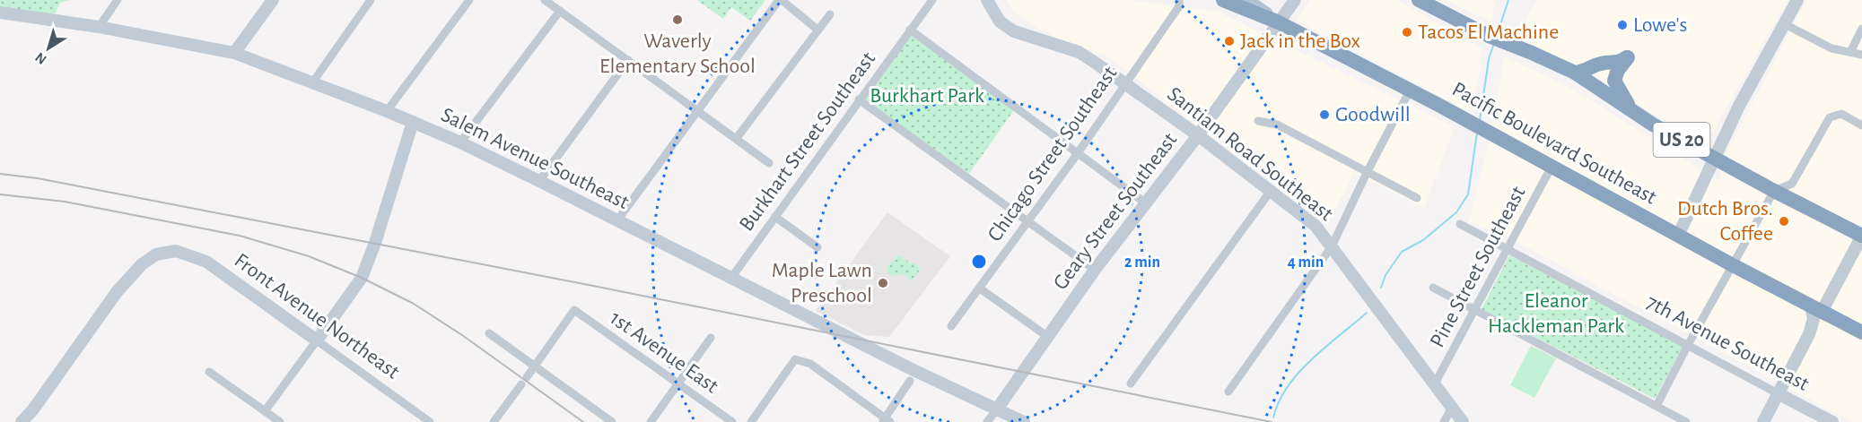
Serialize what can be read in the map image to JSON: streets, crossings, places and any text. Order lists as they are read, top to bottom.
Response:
{
  "streets": {
    "highway": ["US 20", "Pacific Boulevard Southeast"],
    "main road": [
      "Santiam Road Southeast",
      "Salem Avenue Southeast",
      "Geary Street Southeast",
      "Front Avenue Northeast",
      "7th Avenue Southeast"
    ],
    "street": [
      "Burkhart Street Southeast",
      "Chicago Street Southeast",
      "Pine Street Southeast",
      "1st Avenue East"
    ]
  },
  "crossings": [
    ["Burkhart Street Southeast", "Salem Avenue Southeast"],
    ["Pacific Boulevard Southeast", "Geary Street Southeast"],
    ["Pacific Boulevard Southeast", "Pine Street Southeast"],
    ["Chicago Street Southeast", "Santiam Road Southeast"],
    ["Santiam Road Southeast", "Geary Street Southeast"],
    ["Santiam Road Southeast", "Pine Street Southeast"],
    ["Salem Avenue Southeast", "Geary Street Southeast"],
    ["Pine Street Southeast", "7th Avenue Southeast"]
  ],
  "parks": ["Burkhart Park", "Eleanor Hackleman Park"],
  "places": [
    "Waverly Elementary School",
    "Lowe's",
    "Tacos El Machine",
    "Jack in the Box",
    "Goodwill",
    "Dutch Bros. Coffee",
    "Maple Lawn Preschool"
  ],
  "north": "bottom left",
  "rings": ["2 min", "4 min"]
}
